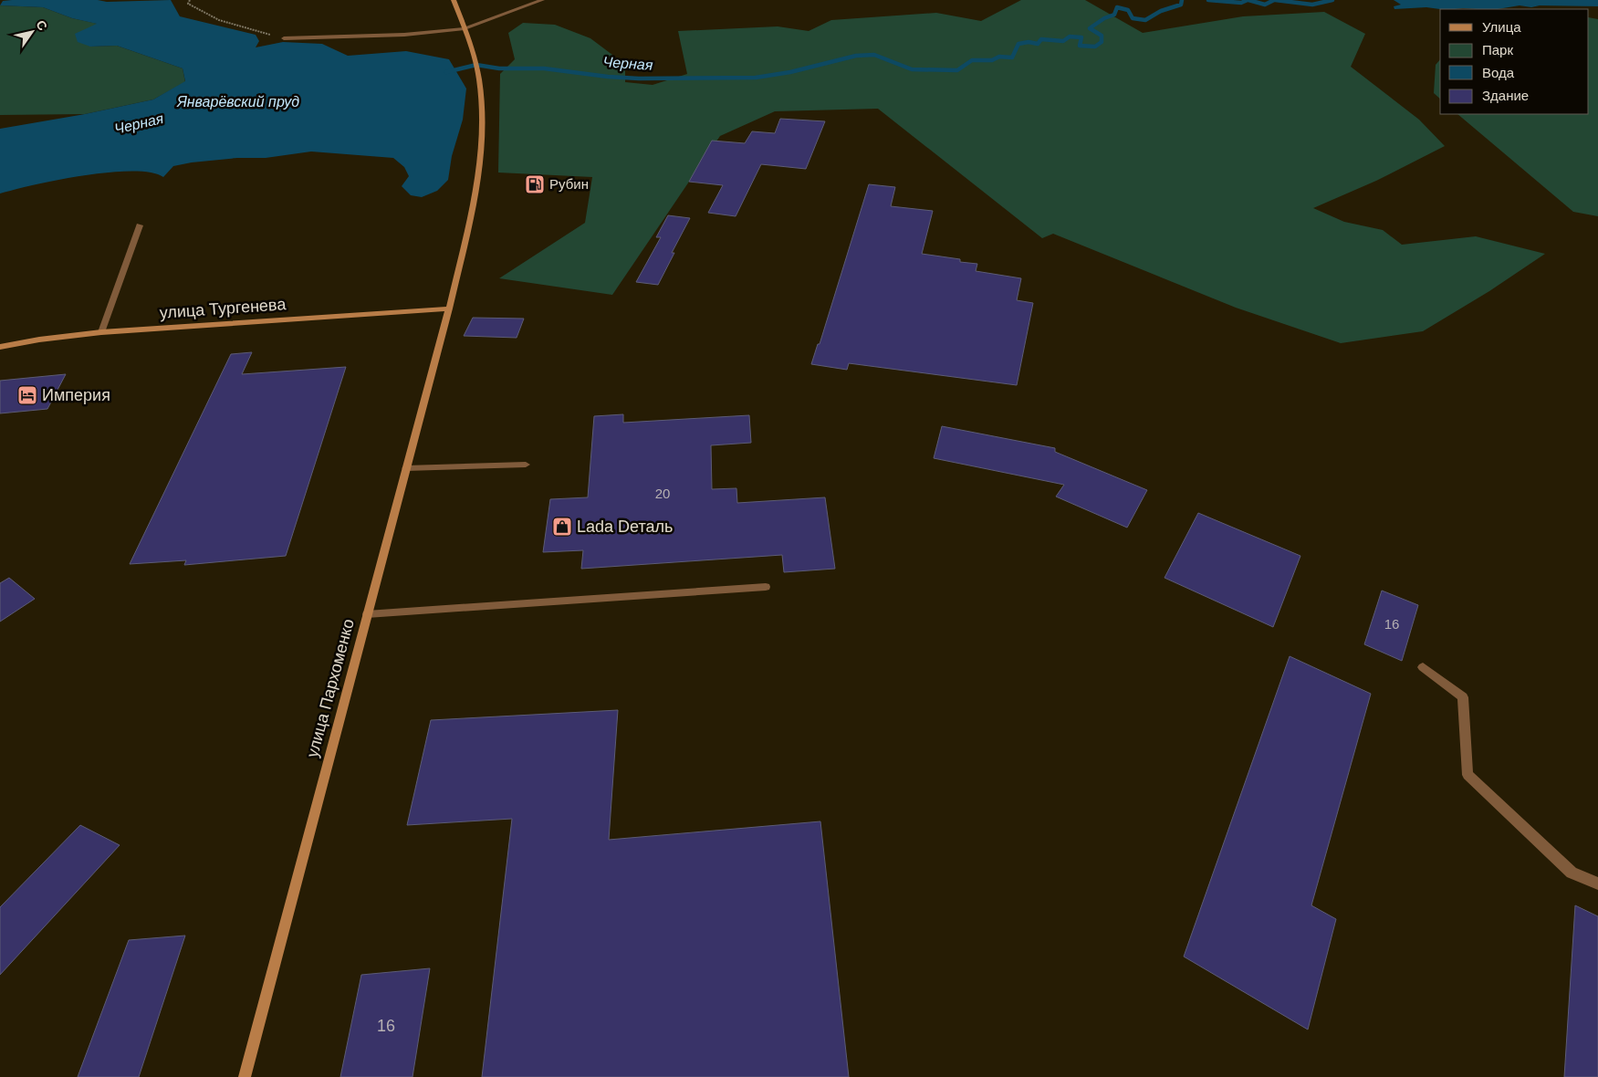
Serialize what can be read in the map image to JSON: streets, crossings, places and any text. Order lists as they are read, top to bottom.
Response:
{
  "streets": {
    "street": ["улица Тургенева", "улица Пархоменко"]
  },
  "crossings": [
    ["улица Тургенева", "улица Пархоменко"]
  ],
  "water": ["Черная", "Январёвский пруд"],
  "places": {
    "fuel station": ["Рубин"],
    "hotel": ["Империя"],
    "shop": ["Lada Dеталь"]
  },
  "house_numbers": ["20", "16", "16"],
  "legend": [
    "Улица",
    "Парк",
    "Вода",
    "Здание"
  ],
  "north": "top right"
}
